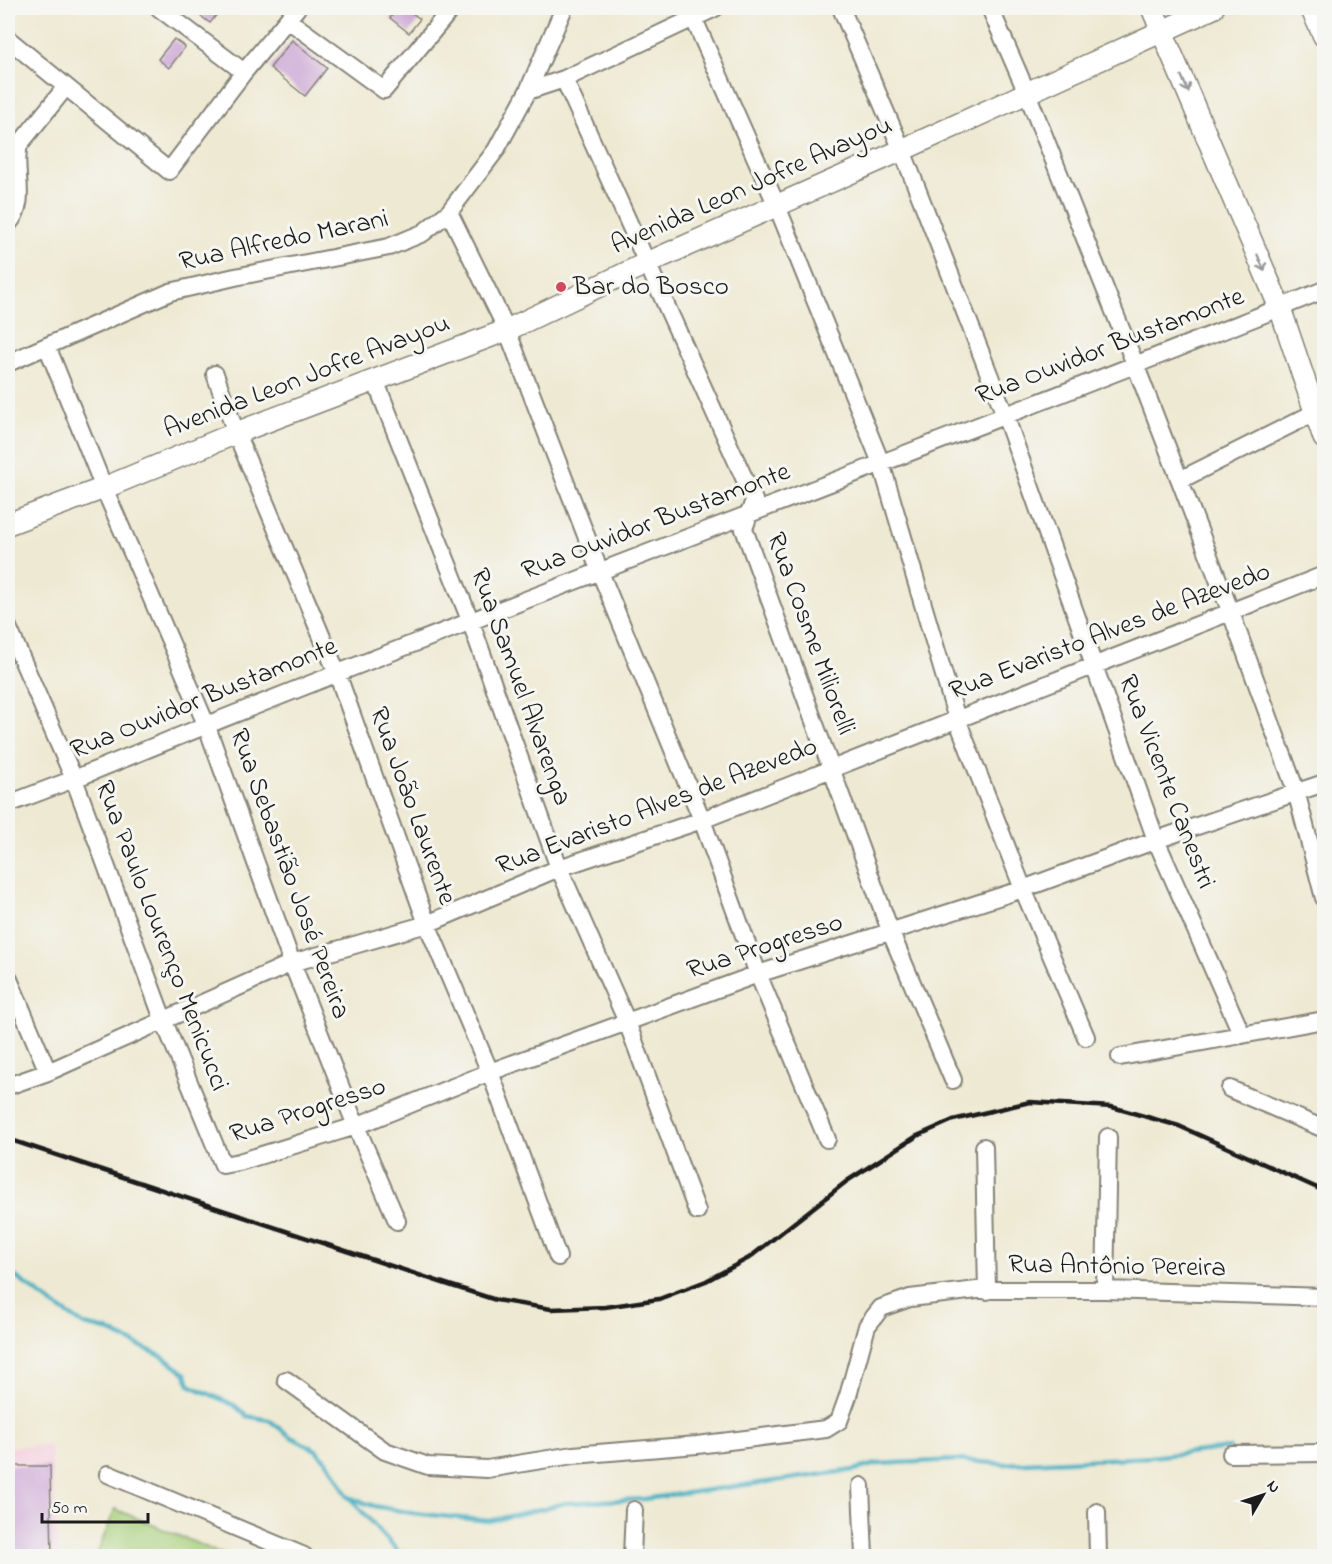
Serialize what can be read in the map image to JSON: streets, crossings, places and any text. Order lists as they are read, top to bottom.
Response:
{
  "streets": {
    "street": [
      "Avenida Leon Jofre Avayou",
      "Rua Alfredo Marani",
      "Rua Ouvidor Bustamonte",
      "Rua Evaristo Alves de Azevedo",
      "Rua Cosme Miliorelli",
      "Rua Samuel Alvarenga",
      "Rua Vicente Canestri",
      "Rua João Laurente",
      "Rua Sebastião José Pereira",
      "Rua Paulo Lourenço Menicucci",
      "Rua Progresso",
      "Rua Antônio Pereira"
    ]
  },
  "crossings": [
    ["Avenida Leon Jofre Avayou", "Rua Cosme Miliorelli"],
    ["Avenida Leon Jofre Avayou", "Rua Samuel Alvarenga"],
    ["Avenida Leon Jofre Avayou", "Rua Vicente Canestri"],
    ["Avenida Leon Jofre Avayou", "Rua João Laurente"],
    ["Avenida Leon Jofre Avayou", "Rua Sebastião José Pereira"],
    ["Rua Alfredo Marani", "Rua Sebastião José Pereira"],
    ["Rua Ouvidor Bustamonte", "Rua Cosme Miliorelli"],
    ["Rua Ouvidor Bustamonte", "Rua Samuel Alvarenga"],
    ["Rua Ouvidor Bustamonte", "Rua Vicente Canestri"],
    ["Rua Ouvidor Bustamonte", "Rua João Laurente"],
    ["Rua Ouvidor Bustamonte", "Rua Sebastião José Pereira"],
    ["Rua Ouvidor Bustamonte", "Rua Paulo Lourenço Menicucci"],
    ["Rua Evaristo Alves de Azevedo", "Rua Cosme Miliorelli"],
    ["Rua Evaristo Alves de Azevedo", "Rua Samuel Alvarenga"],
    ["Rua Evaristo Alves de Azevedo", "Rua Vicente Canestri"],
    ["Rua Evaristo Alves de Azevedo", "Rua João Laurente"],
    ["Rua Evaristo Alves de Azevedo", "Rua Sebastião José Pereira"],
    ["Rua Evaristo Alves de Azevedo", "Rua Paulo Lourenço Menicucci"],
    ["Rua Cosme Miliorelli", "Rua Progresso"],
    ["Rua Samuel Alvarenga", "Rua Progresso"],
    ["Rua Vicente Canestri", "Rua Progresso"],
    ["Rua João Laurente", "Rua Progresso"],
    ["Rua Sebastião José Pereira", "Rua Progresso"],
    ["Rua Paulo Lourenço Menicucci", "Rua Progresso"]
  ],
  "places": ["Bar do Bosco"],
  "scale_bar": "50 m",
  "north": "top right"
}
